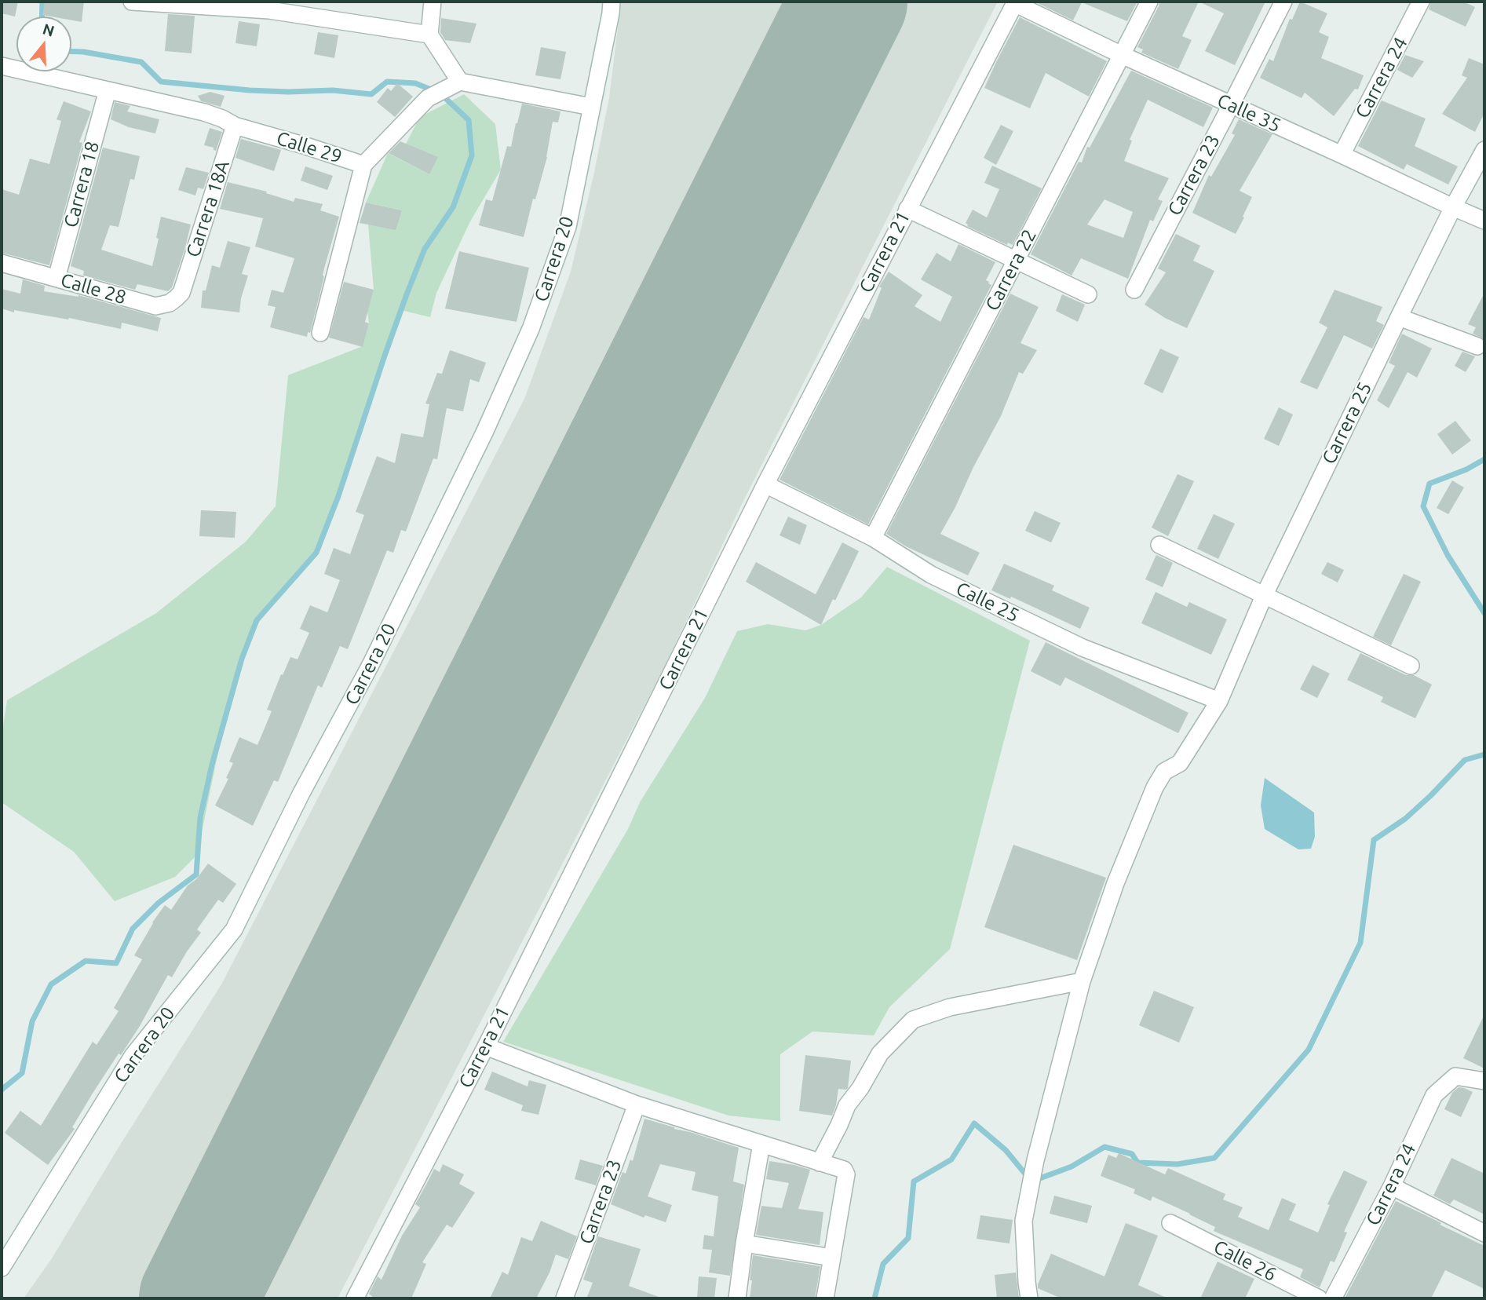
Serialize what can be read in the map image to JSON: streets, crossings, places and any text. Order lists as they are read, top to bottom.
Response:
{
  "streets": {
    "street": [
      "Carrera 24",
      "Calle 35",
      "Calle 29",
      "Carrera 23",
      "Carrera 18",
      "Carrera 18A",
      "Carrera 21",
      "Carrera 20",
      "Carrera 22",
      "Calle 28",
      "Carrera 25",
      "Calle 25",
      "Calle 26"
    ]
  },
  "crossings": [
    ["Carrera 24", "Calle 35"],
    ["Calle 35", "Carrera 23"],
    ["Calle 35", "Carrera 21"],
    ["Calle 35", "Carrera 22"],
    ["Calle 35", "Carrera 25"],
    ["Calle 29", "Carrera 18"],
    ["Calle 29", "Carrera 18A"],
    ["Carrera 18", "Calle 28"],
    ["Carrera 18A", "Calle 28"],
    ["Carrera 21", "Calle 25"],
    ["Carrera 22", "Calle 25"],
    ["Carrera 25", "Calle 25"]
  ],
  "north": "top"
}
